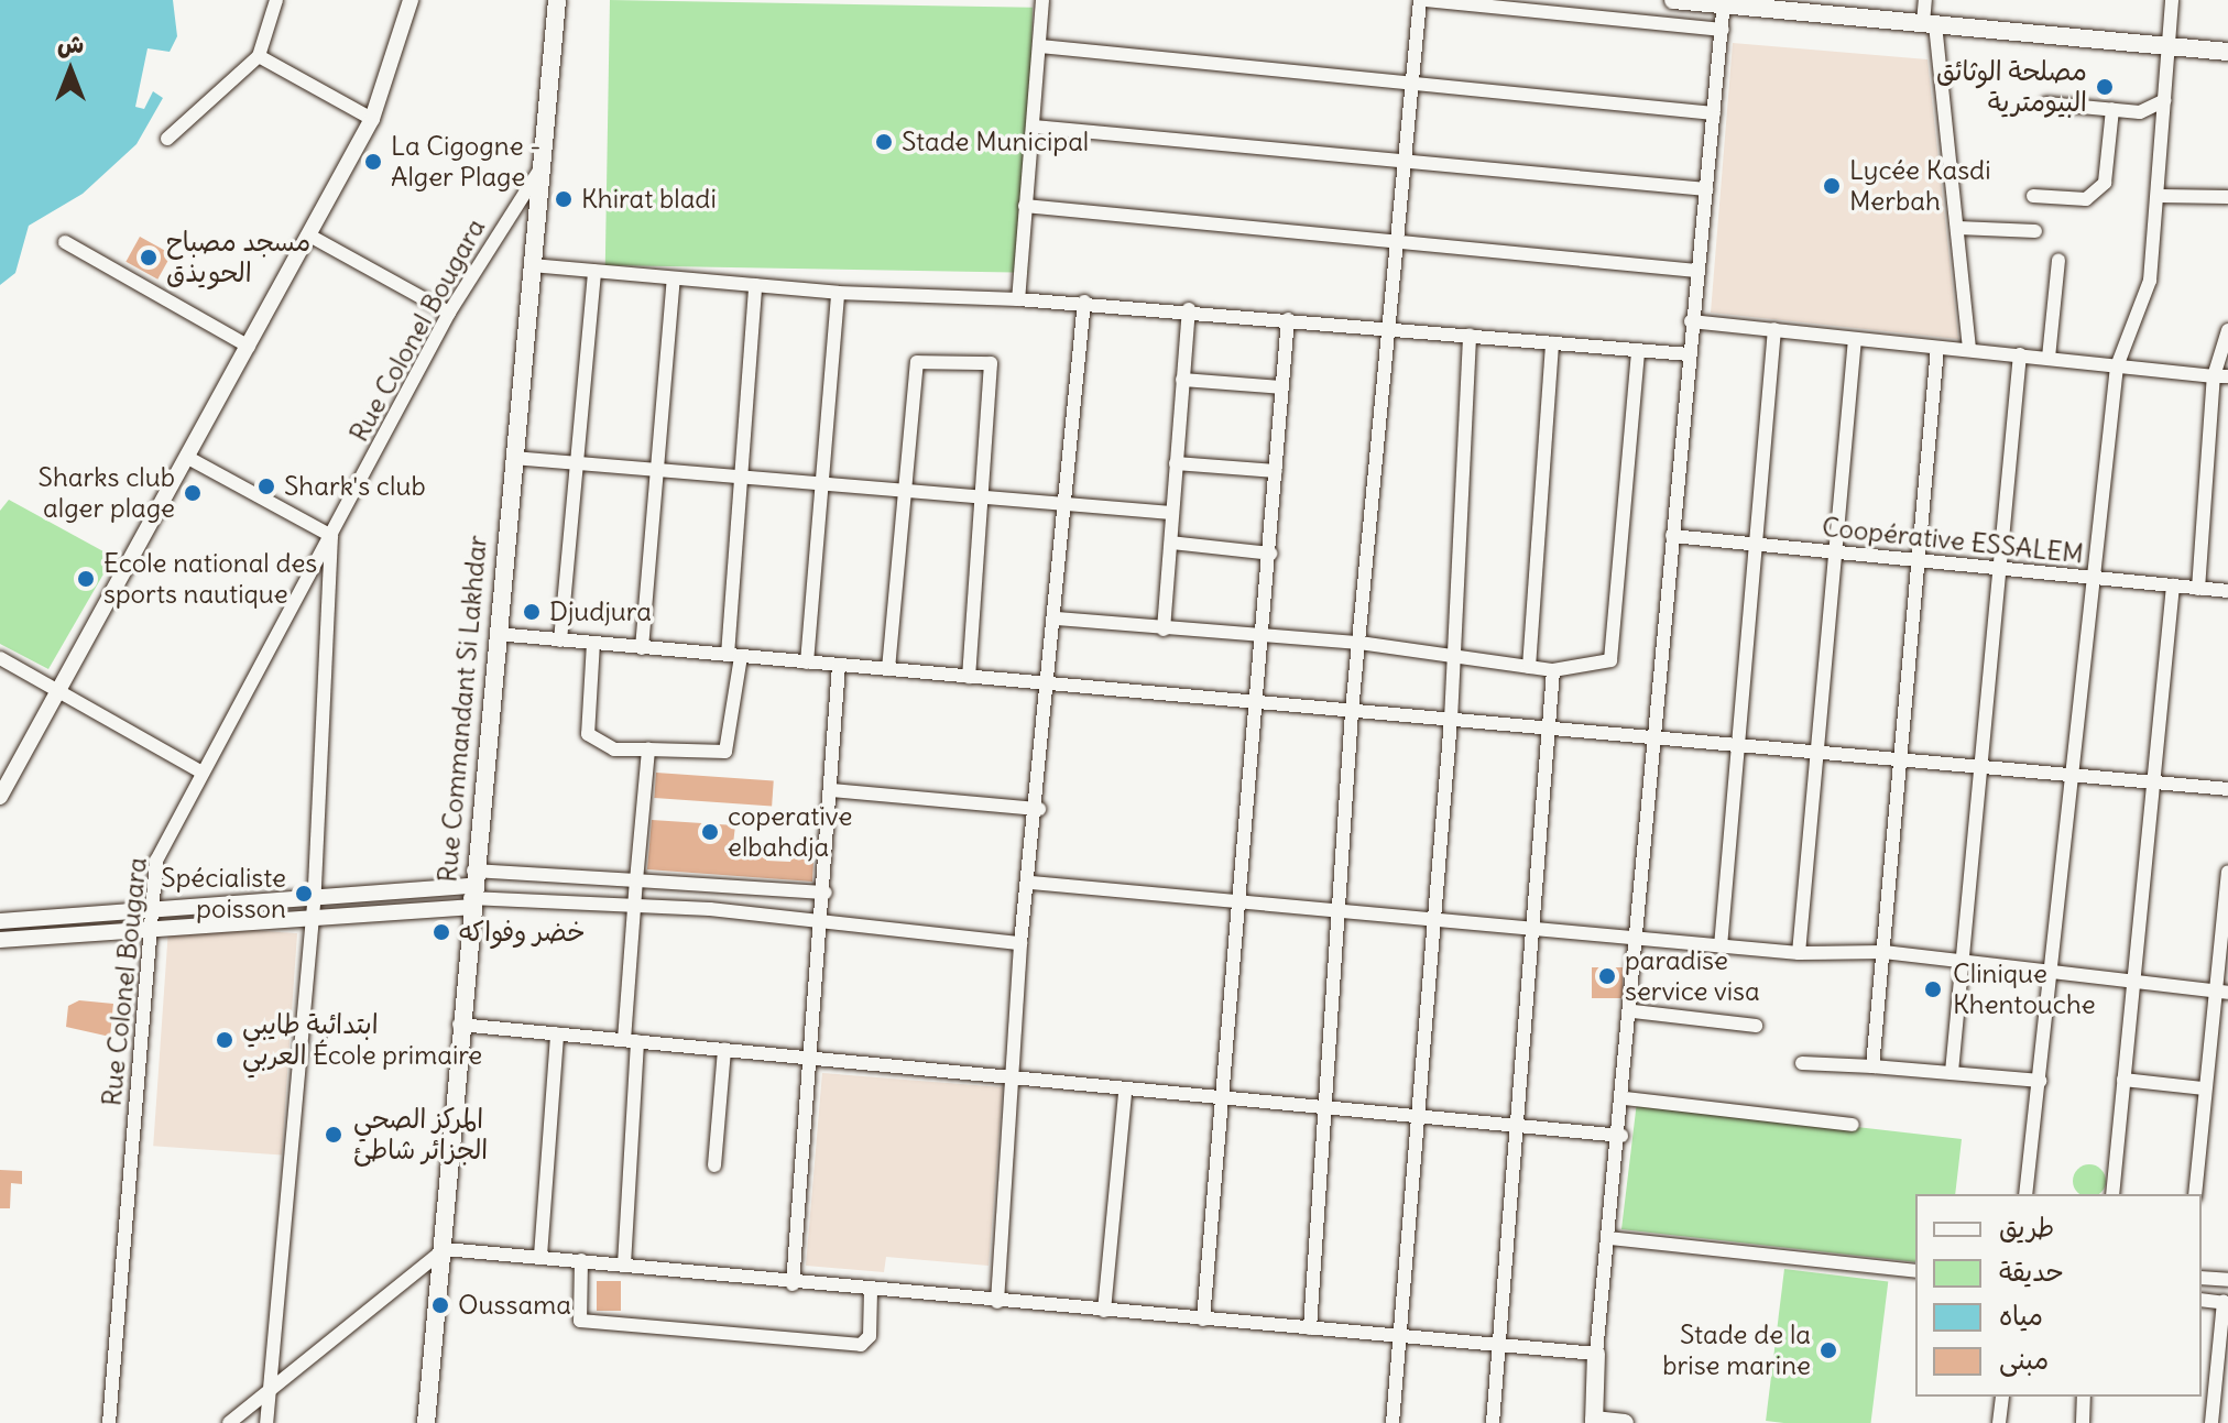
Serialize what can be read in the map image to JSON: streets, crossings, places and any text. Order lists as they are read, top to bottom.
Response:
{
  "streets": {
    "main road": ["Rue Commandant Si Lakhdar"],
    "street": ["Rue Colonel Bougara", "Coopérative ESSALEM"]
  },
  "crossings": [
    ["Rue Colonel Bougara", "Rue Commandant Si Lakhdar"]
  ],
  "places": [
    "مصلحة الوثائق البيومترية",
    "Stade Municipal",
    "La Cigogne - Alger Plage",
    "Lycée Kasdi Merbah",
    "Khirat bladi",
    "مسجد مصباح الحويذق",
    "Shark's club",
    "Sharks club alger plage",
    "Ecole national des sports nautique",
    "Djudjura",
    "coperative elbahdja",
    "Spécialiste poisson",
    "خضر وفواكه",
    "paradise service visa",
    "Clinique Khentouche",
    "ابتدائية طايبي العربي École primaire",
    "المركز الصحي الجزائر شاطئ",
    "Oussama",
    "Stade de la brise marine"
  ],
  "legend": [
    "طريق",
    "حديقة",
    "مياه",
    "مبنى"
  ],
  "north": "top"
}
